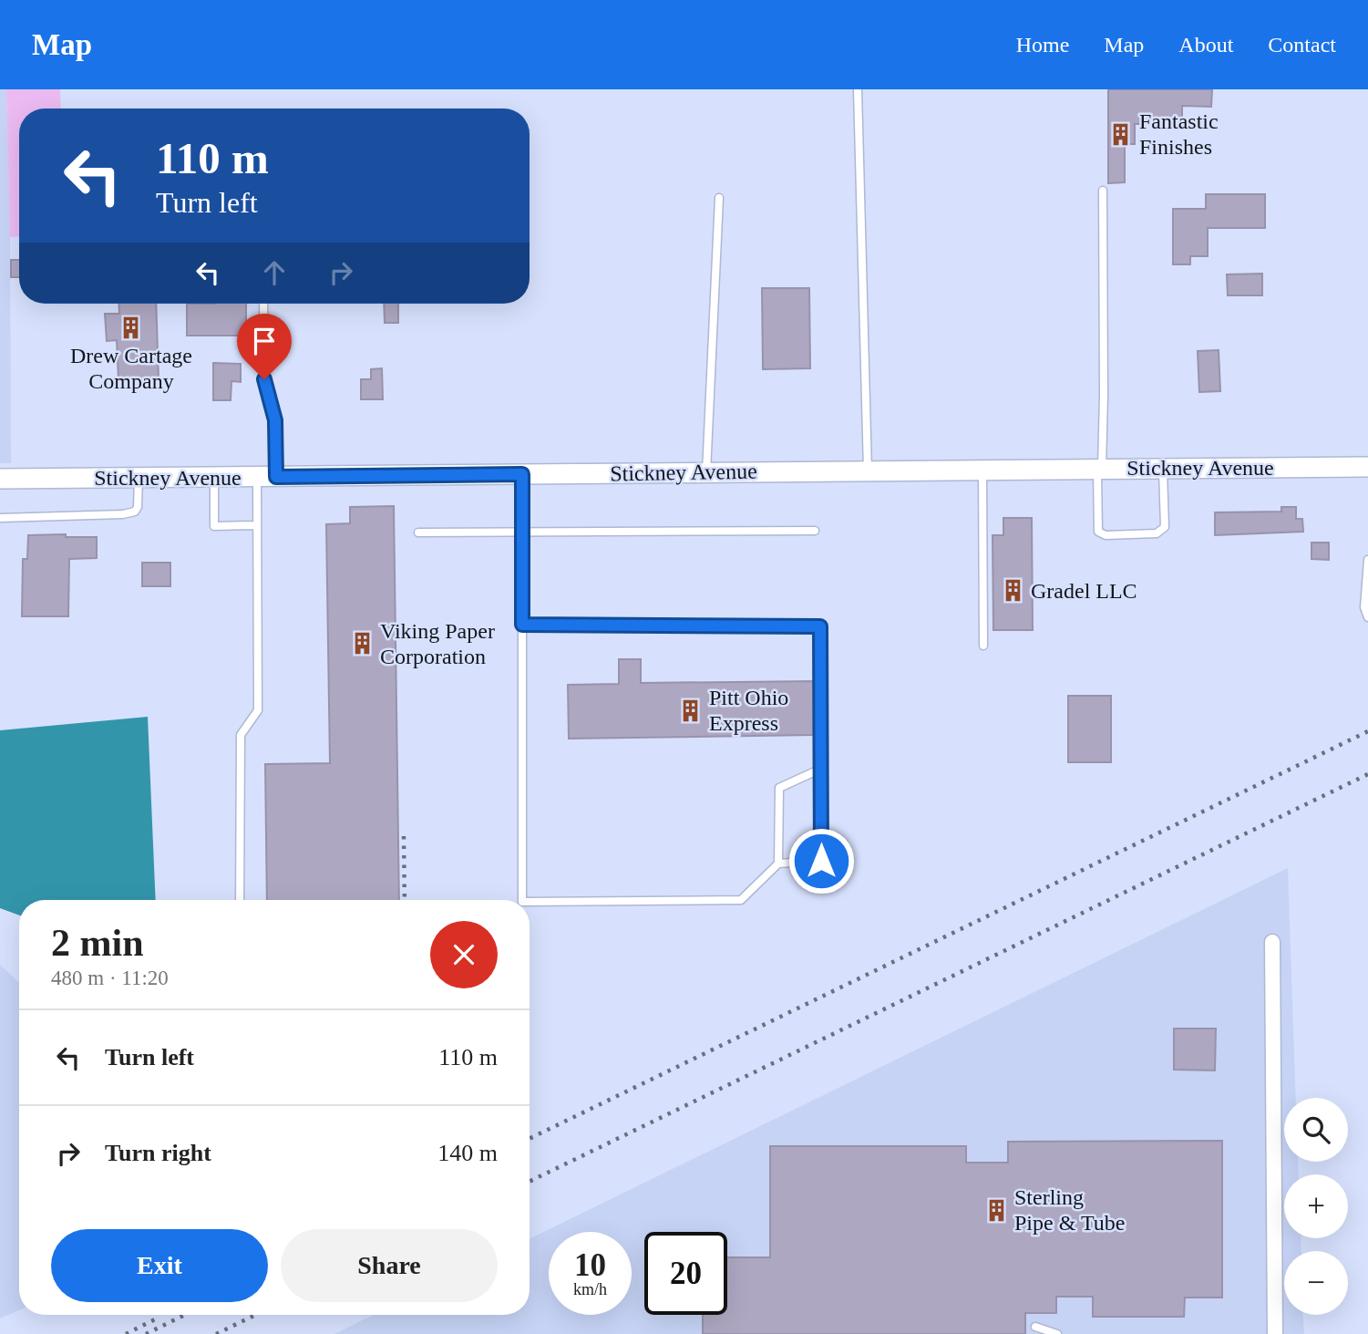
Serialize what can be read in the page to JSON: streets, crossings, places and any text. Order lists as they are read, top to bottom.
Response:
{
  "streets": {
    "street": ["Stickney Avenue"]
  },
  "places": {
    "building": [
      "Fantastic Finishes",
      "Drew Cartage Company",
      "Gradel LLC",
      "Viking Paper Corporation",
      "Pitt Ohio Express",
      "Sterling Pipe & Tube"
    ]
  },
  "page": {
    "header": "Map",
    "nav": [
      "Home",
      "Map",
      "About",
      "Contact"
    ],
    "turn": ["110 m", "Turn left"],
    "heading": ["2 min", "480 m · 11:20"],
    "list": [
      {
        "name": "Turn left",
        "value": "110 m"
      },
      {
        "name": "Turn right",
        "value": "140 m"
      }
    ],
    "map_buttons": ["+", "−"],
    "buttons": ["Exit", "Share"],
    "speed": "10 km/h",
    "limit": "20"
  }
}
